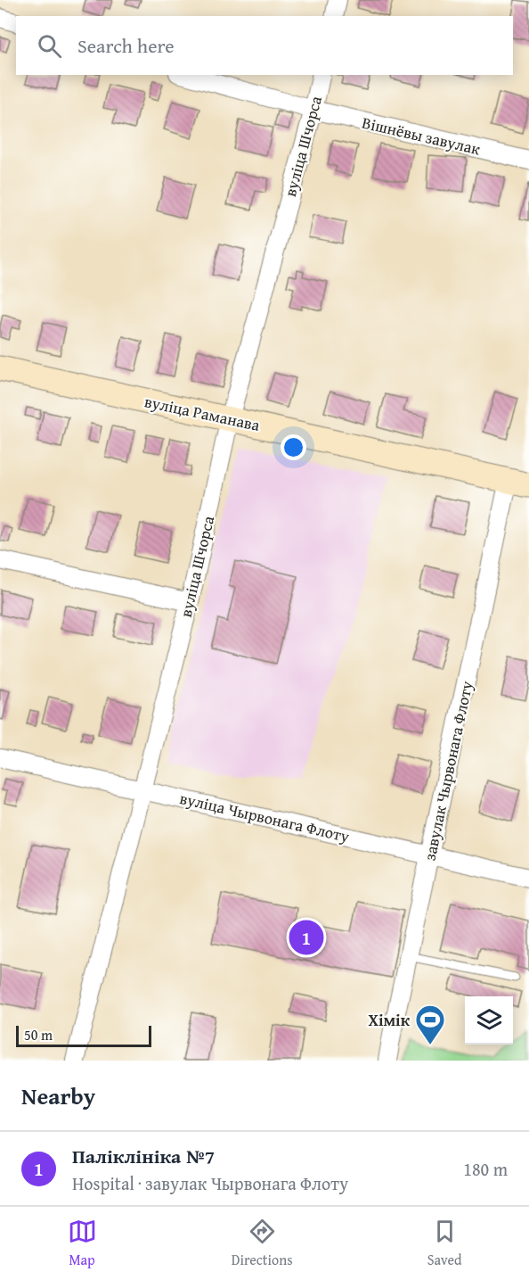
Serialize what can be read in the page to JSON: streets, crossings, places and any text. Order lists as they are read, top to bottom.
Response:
{
  "streets": {
    "main road": ["вуліца Раманава"],
    "street": [
      "Вішнёвы завулак",
      "вуліца Шчорса",
      "завулак Чырвонага Флоту",
      "вуліца Чырвонага Флоту"
    ]
  },
  "crossings": [
    ["Вішнёвы завулак", "вуліца Шчорса"],
    ["вуліца Шчорса", "вуліца Раманава"],
    ["вуліца Шчорса", "вуліца Чырвонага Флоту"],
    ["вуліца Раманава", "завулак Чырвонага Флоту"],
    ["завулак Чырвонага Флоту", "вуліца Чырвонага Флоту"]
  ],
  "places": {
    "sports": ["Хімік"]
  },
  "scale_bar": "50 m",
  "page": {
    "search": "Search here",
    "pins": "1",
    "scale": "50 m",
    "heading": "Nearby",
    "list": [
      {
        "mark": "1",
        "name": "Паліклініка №7",
        "note": "Hospital · завулак Чырвонага Флоту",
        "value": "180 m"
      }
    ],
    "nav": ["Map", "Directions", "Saved"]
  }
}
